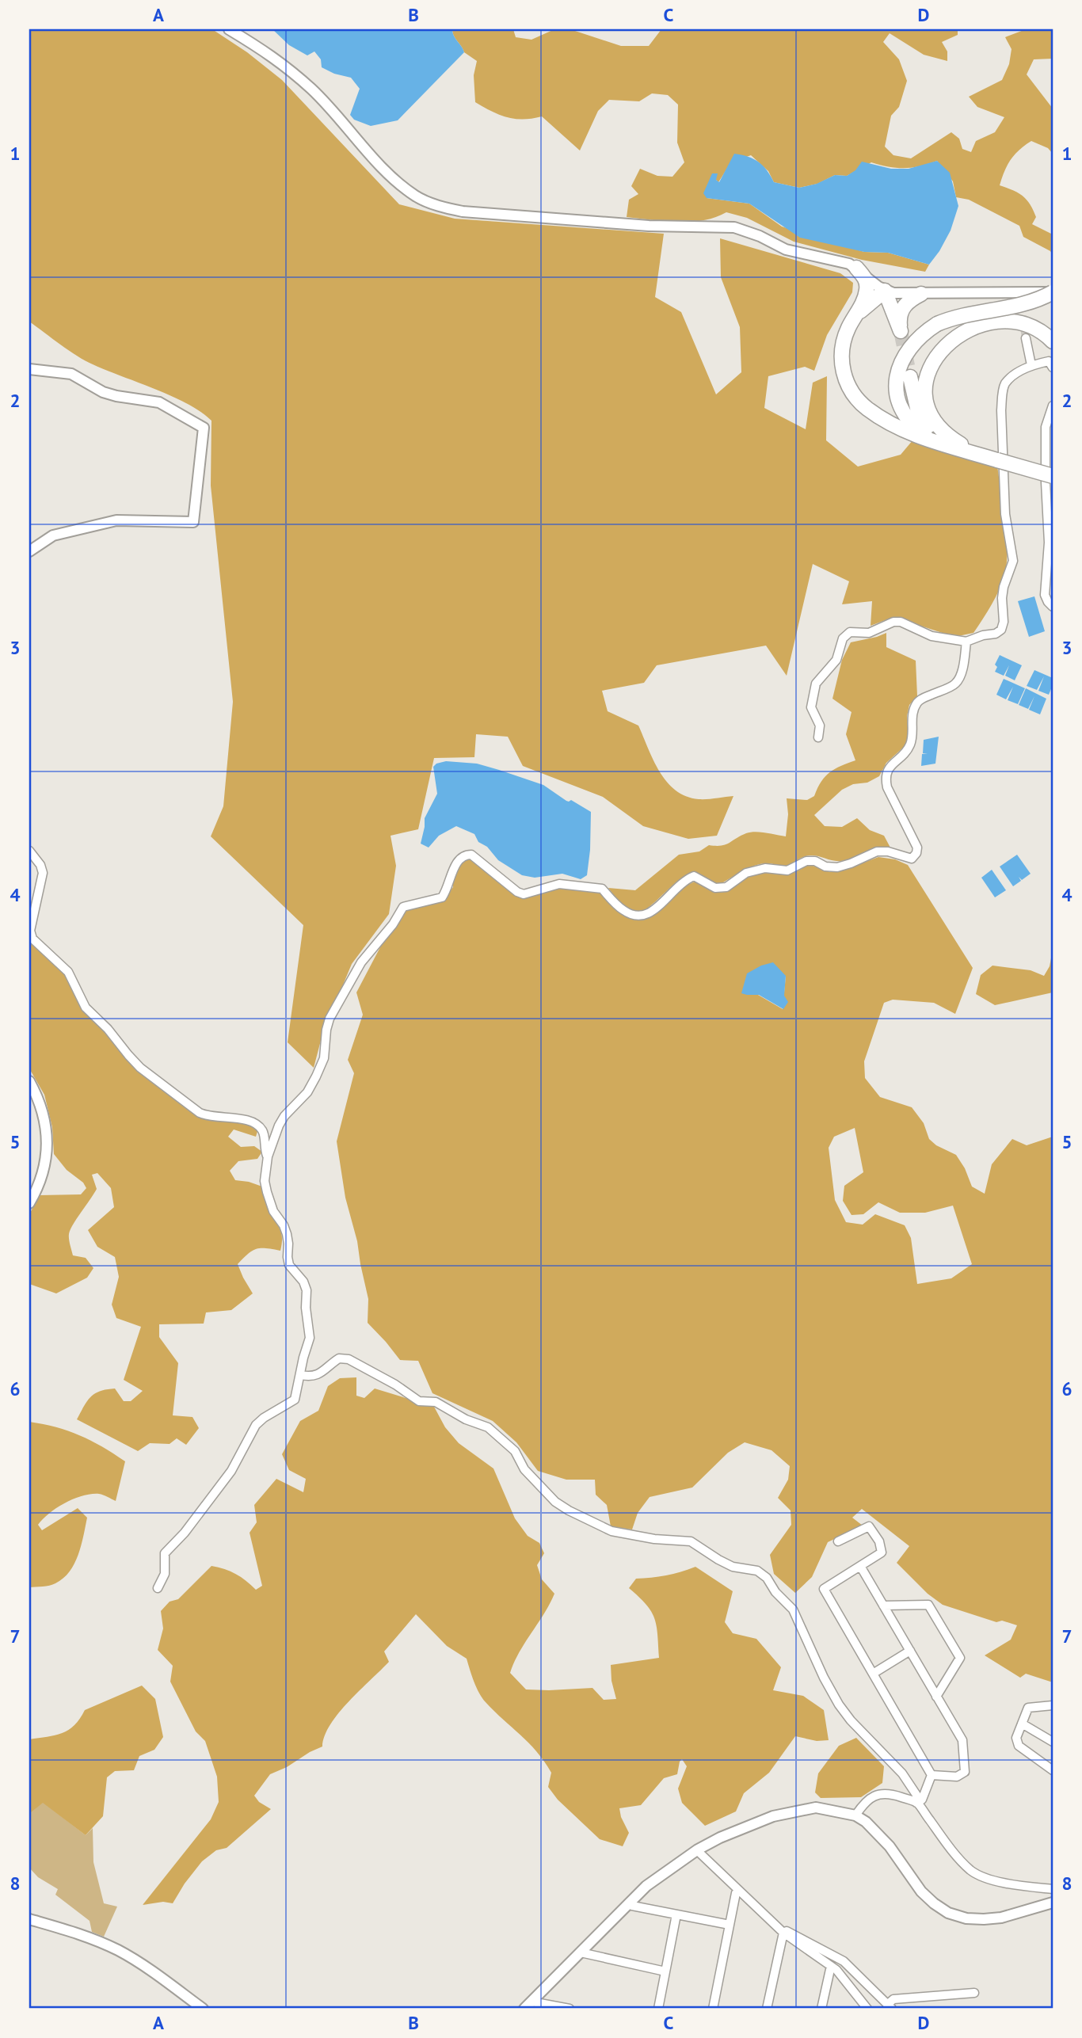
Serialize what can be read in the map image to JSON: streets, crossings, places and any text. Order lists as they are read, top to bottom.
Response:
{
  "grid": {
    "columns": [
      "A",
      "B",
      "C",
      "D"
    ],
    "rows": [
      "1",
      "2",
      "3",
      "4",
      "5",
      "6",
      "7",
      "8"
    ]
  }
}
